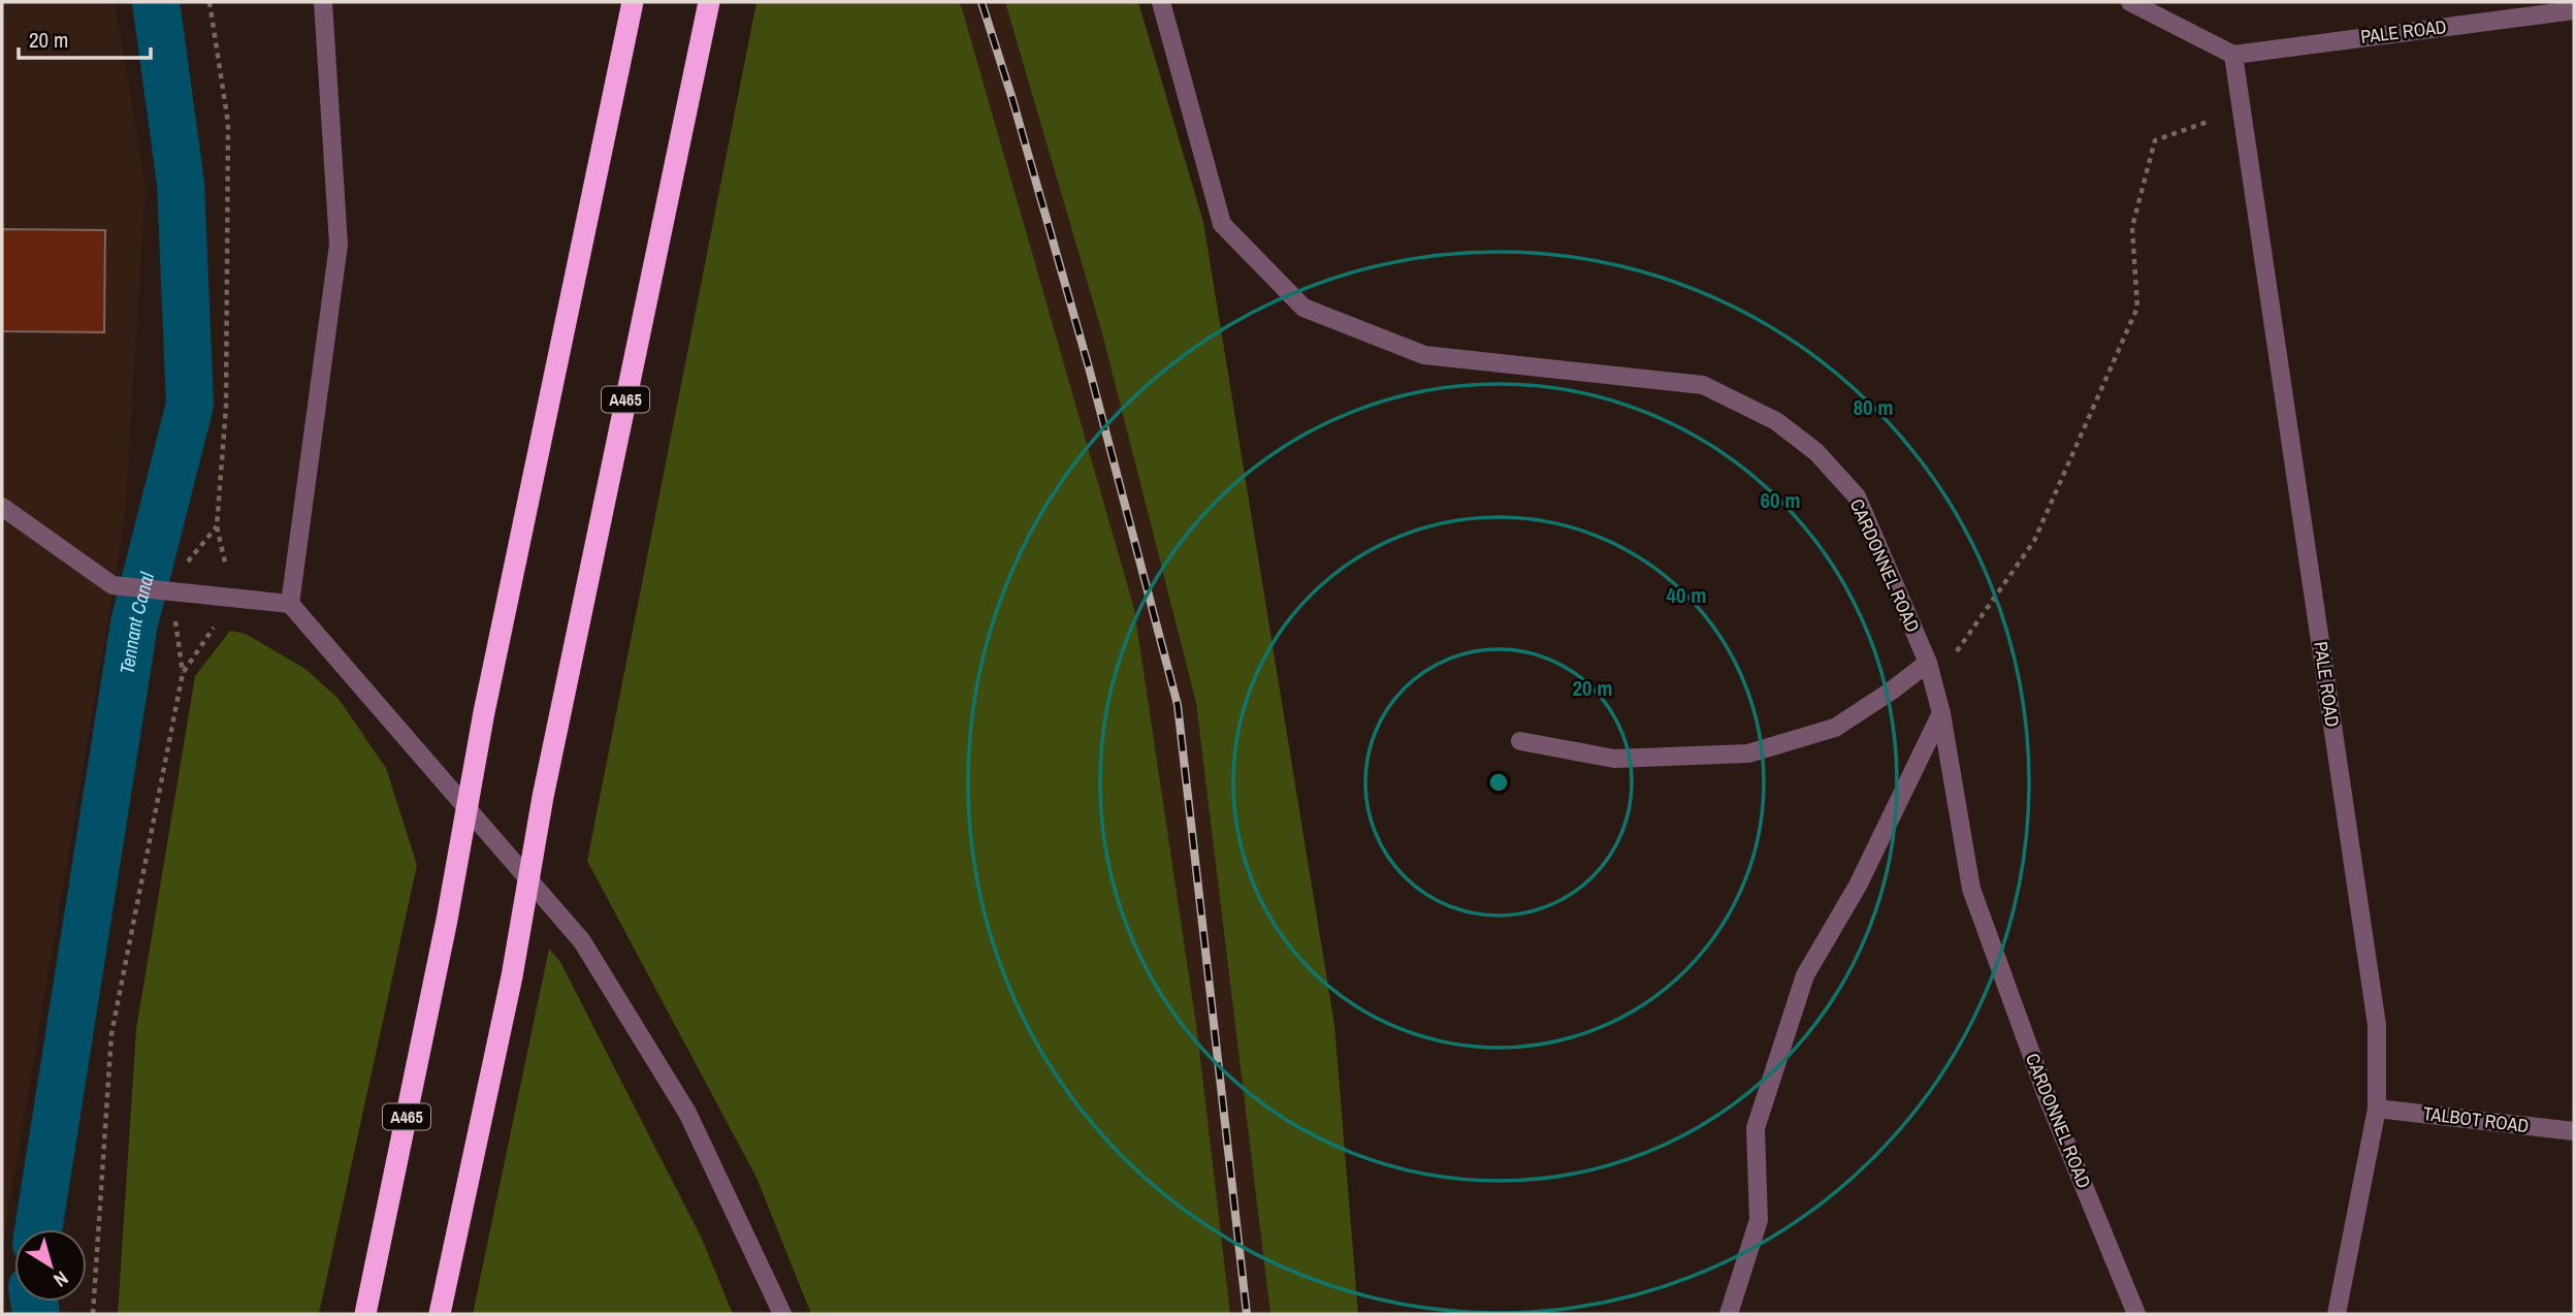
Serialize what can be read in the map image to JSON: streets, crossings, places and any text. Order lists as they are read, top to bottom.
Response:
{
  "streets": {
    "highway": ["A465"],
    "street": ["PALE ROAD", "CARDONNEL ROAD", "TALBOT ROAD"]
  },
  "crossings": [
    ["PALE ROAD", "TALBOT ROAD"]
  ],
  "water": ["Tennant Canal"],
  "scale_bar": "20 m",
  "north": "bottom right",
  "rings": [
    "80 m",
    "60 m",
    "40 m",
    "20 m"
  ]
}
